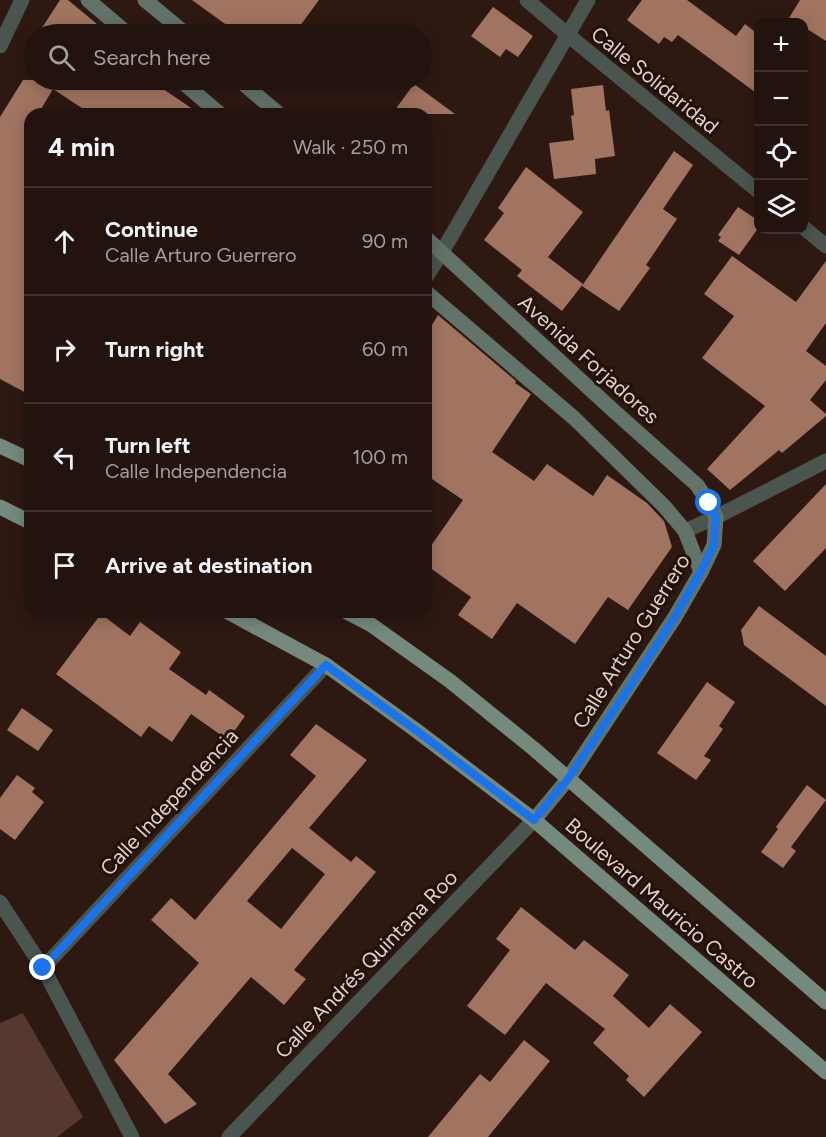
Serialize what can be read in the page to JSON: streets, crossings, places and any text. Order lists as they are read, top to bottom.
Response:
{
  "streets": {
    "main road": ["Avenida Forjadores", "Calle Arturo Guerrero", "Boulevard Mauricio Castro"],
    "street": ["Calle Solidaridad", "Calle Independencia", "Calle Andrés Quintana Roo"]
  },
  "crossings": [
    ["Avenida Forjadores", "Calle Arturo Guerrero"],
    ["Calle Arturo Guerrero", "Boulevard Mauricio Castro"],
    ["Calle Arturo Guerrero", "Calle Andrés Quintana Roo"],
    ["Calle Independencia", "Boulevard Mauricio Castro"],
    ["Boulevard Mauricio Castro", "Calle Andrés Quintana Roo"]
  ],
  "page": {
    "map_buttons": ["+", "−"],
    "search": "Search here",
    "heading": ["4 min", "Walk · 250 m"],
    "list": [
      ["Continue", "Calle Arturo Guerrero", "90 m"],
      ["Turn right", "60 m"],
      ["Turn left", "Calle Independencia", "100 m"],
      "Arrive at destination"
    ]
  }
}
